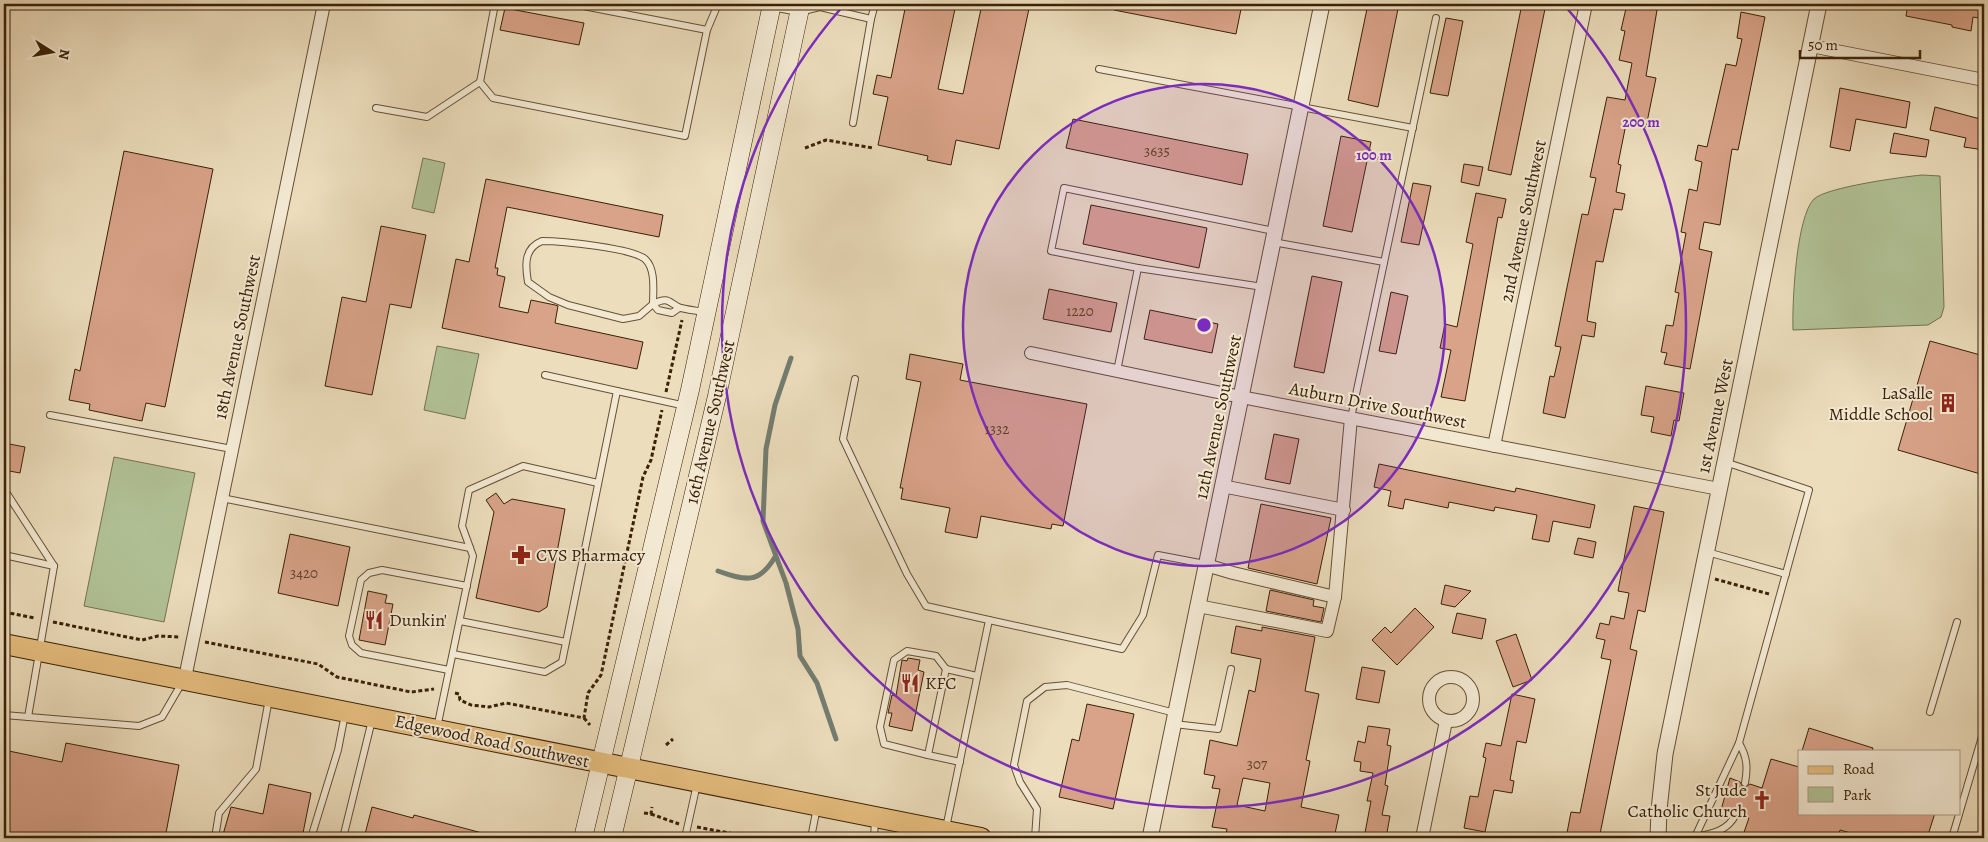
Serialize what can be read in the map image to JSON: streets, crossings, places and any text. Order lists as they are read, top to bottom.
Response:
{
  "streets": {
    "main road": ["16th Avenue Southwest", "Edgewood Road Southwest"],
    "street": [
      "2nd Avenue Southwest",
      "18th Avenue Southwest",
      "Auburn Drive Southwest",
      "1st Avenue West",
      "12th Avenue Southwest"
    ]
  },
  "crossings": [
    ["2nd Avenue Southwest", "Auburn Drive Southwest"],
    ["18th Avenue Southwest", "Edgewood Road Southwest"],
    ["Auburn Drive Southwest", "1st Avenue West"],
    ["Auburn Drive Southwest", "12th Avenue Southwest"],
    ["16th Avenue Southwest", "Edgewood Road Southwest"]
  ],
  "places": {
    "building": ["LaSalle Middle School"],
    "pharmacy": ["CVS Pharmacy"],
    "restaurant": ["Dunkin'", "KFC"],
    "church": ["St Jude Catholic Church"]
  },
  "house_numbers": [
    "3635",
    "1220",
    "1332",
    "3420",
    "307"
  ],
  "legend": ["Road", "Park"],
  "scale_bar": "50 m",
  "north": "right",
  "rings": ["200 m", "100 m"]
}
